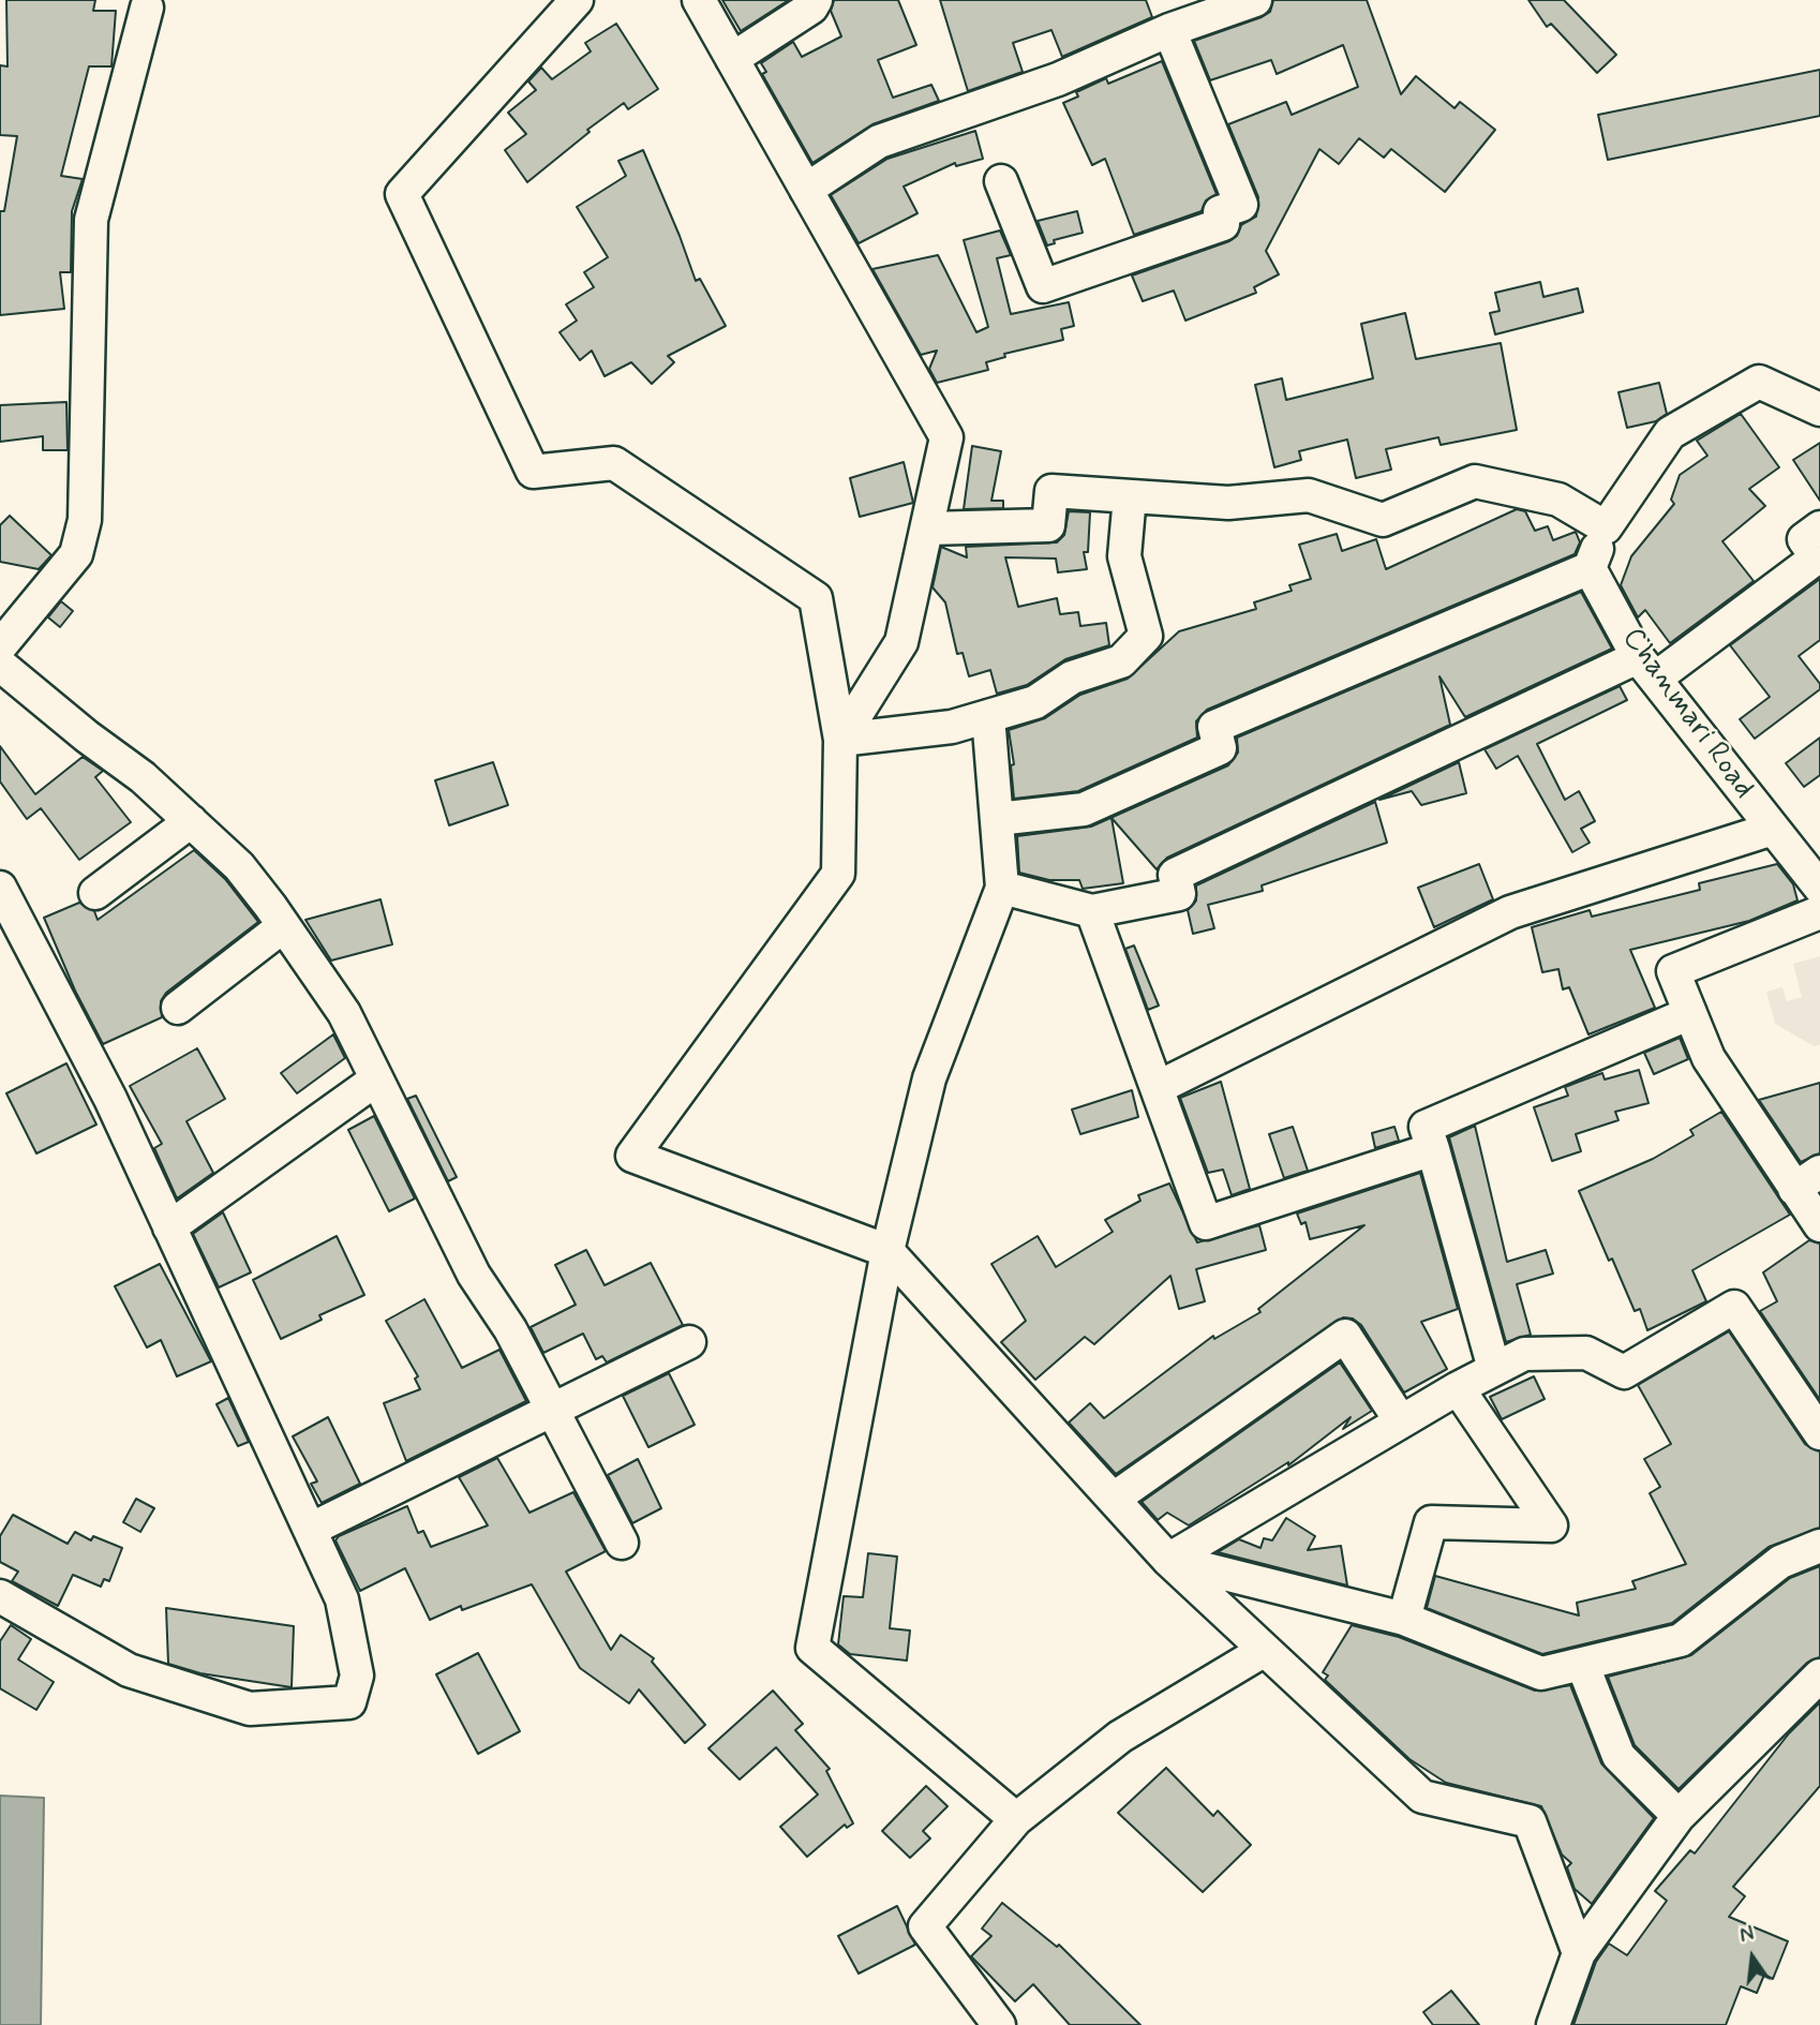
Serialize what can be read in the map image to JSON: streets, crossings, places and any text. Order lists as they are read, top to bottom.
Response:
{
  "streets": {
    "street": ["Chanmari Road"]
  },
  "north": "top"
}
